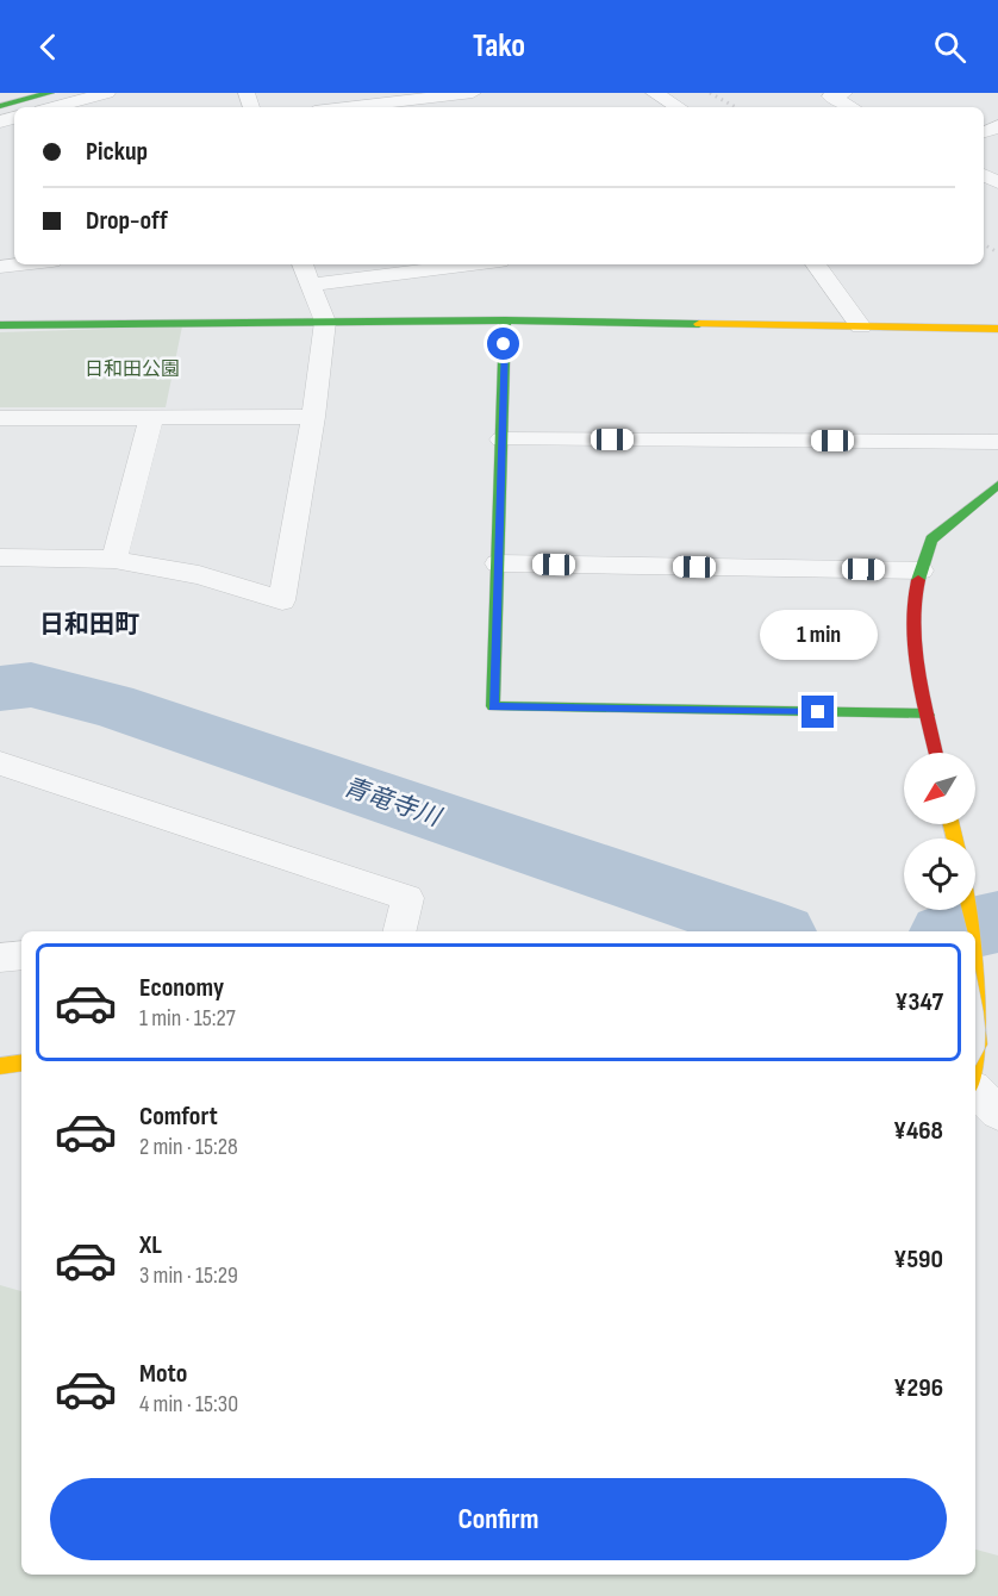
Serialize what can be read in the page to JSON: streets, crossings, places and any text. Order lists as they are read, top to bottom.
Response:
{
  "districts": ["日和田町"],
  "water": ["青竜寺川"],
  "parks": ["日和田公園"],
  "north": "bottom left",
  "page": {
    "header": "Tako",
    "banner": ["Pickup", "Drop-off"],
    "bubble": "1 min",
    "list": [
      {
        "name": "Economy",
        "note": "1 min · 15:27",
        "value": "¥347"
      },
      {
        "name": "Comfort",
        "note": "2 min · 15:28",
        "value": "¥468"
      },
      {
        "name": "XL",
        "note": "3 min · 15:29",
        "value": "¥590"
      },
      {
        "name": "Moto",
        "note": "4 min · 15:30",
        "value": "¥296"
      }
    ],
    "buttons": "Confirm"
  }
}
